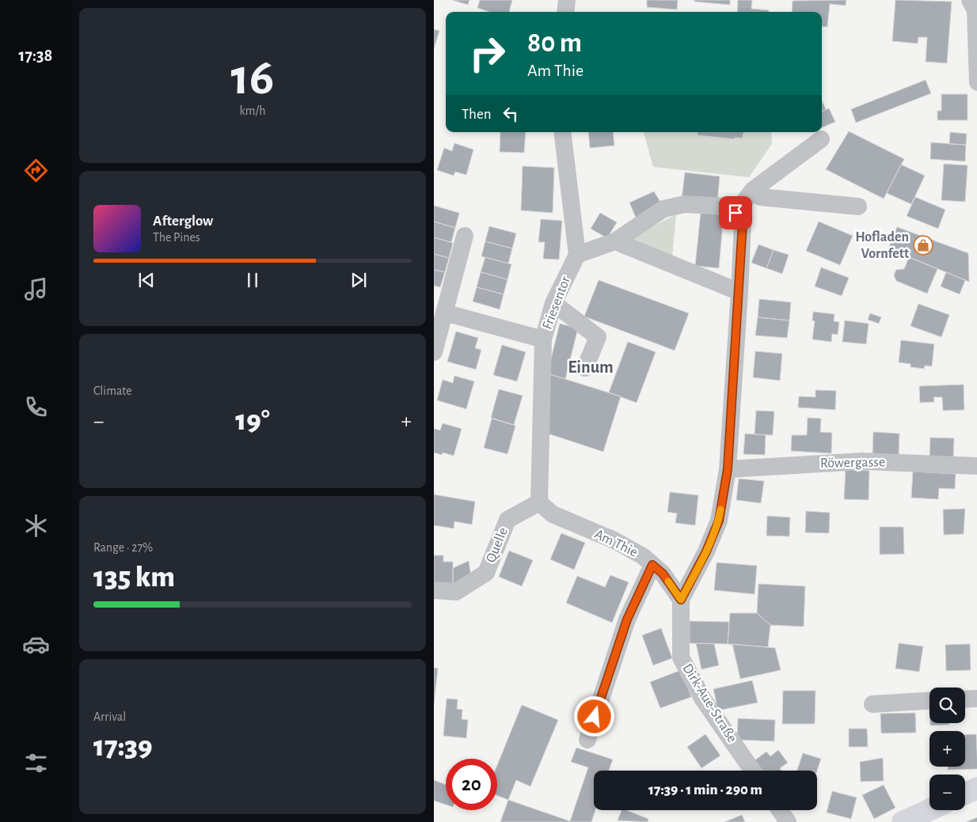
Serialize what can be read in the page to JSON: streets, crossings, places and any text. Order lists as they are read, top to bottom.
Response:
{
  "streets": {
    "street": [
      "Friesentor",
      "Röwergasse",
      "Am Thie",
      "Quelle",
      "Dirk-Aue-Straße"
    ]
  },
  "crossings": [
    ["Friesentor", "Am Thie"],
    ["Friesentor", "Quelle"],
    ["Am Thie", "Quelle"],
    ["Am Thie", "Dirk-Aue-Straße"]
  ],
  "districts": ["Einum"],
  "places": {
    "shop": ["Hofladen Vornfett"]
  },
  "page": {
    "tabs": "17:38",
    "tile": [
      ["16", "km/h"],
      "Climate",
      ["Range · 27%", "135 km"],
      ["Arrival", "17:39"]
    ],
    "turn": ["80 m", "Am Thie"],
    "then": "Then",
    "song": ["Afterglow", "The Pines"],
    "heat": ["−", "19°", "+"],
    "map_buttons": ["+", "−"],
    "limit": "20",
    "trip": "17:39 · 1 min · 290 m"
  }
}
